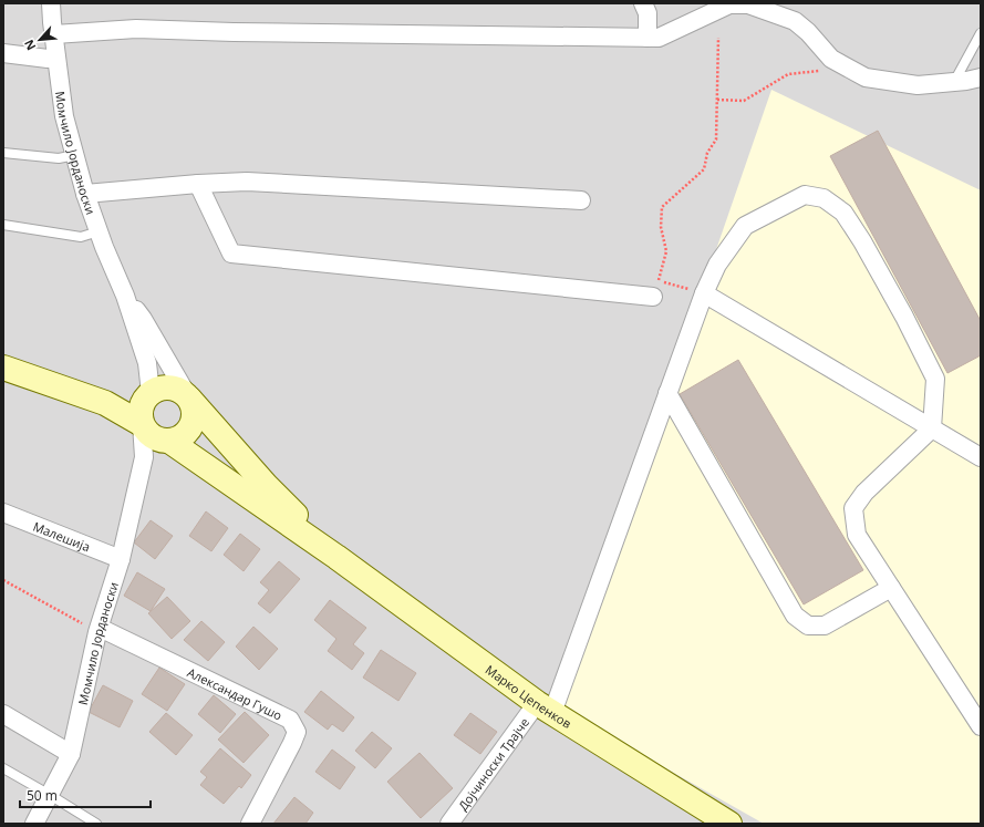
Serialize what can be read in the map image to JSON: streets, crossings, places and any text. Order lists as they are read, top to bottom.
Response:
{
  "streets": {
    "street": [
      "Момчило Јорданоски",
      "Малешија",
      "Александар Гушо",
      "Марко Цепенков",
      "Дојчиноски Трајче"
    ]
  },
  "crossings": [
    ["Момчило Јорданоски", "Малешија"],
    ["Момчило Јорданоски", "Александар Гушо"],
    ["Марко Цепенков", "Дојчиноски Трајче"]
  ],
  "scale_bar": "50 m",
  "north": "bottom left"
}
